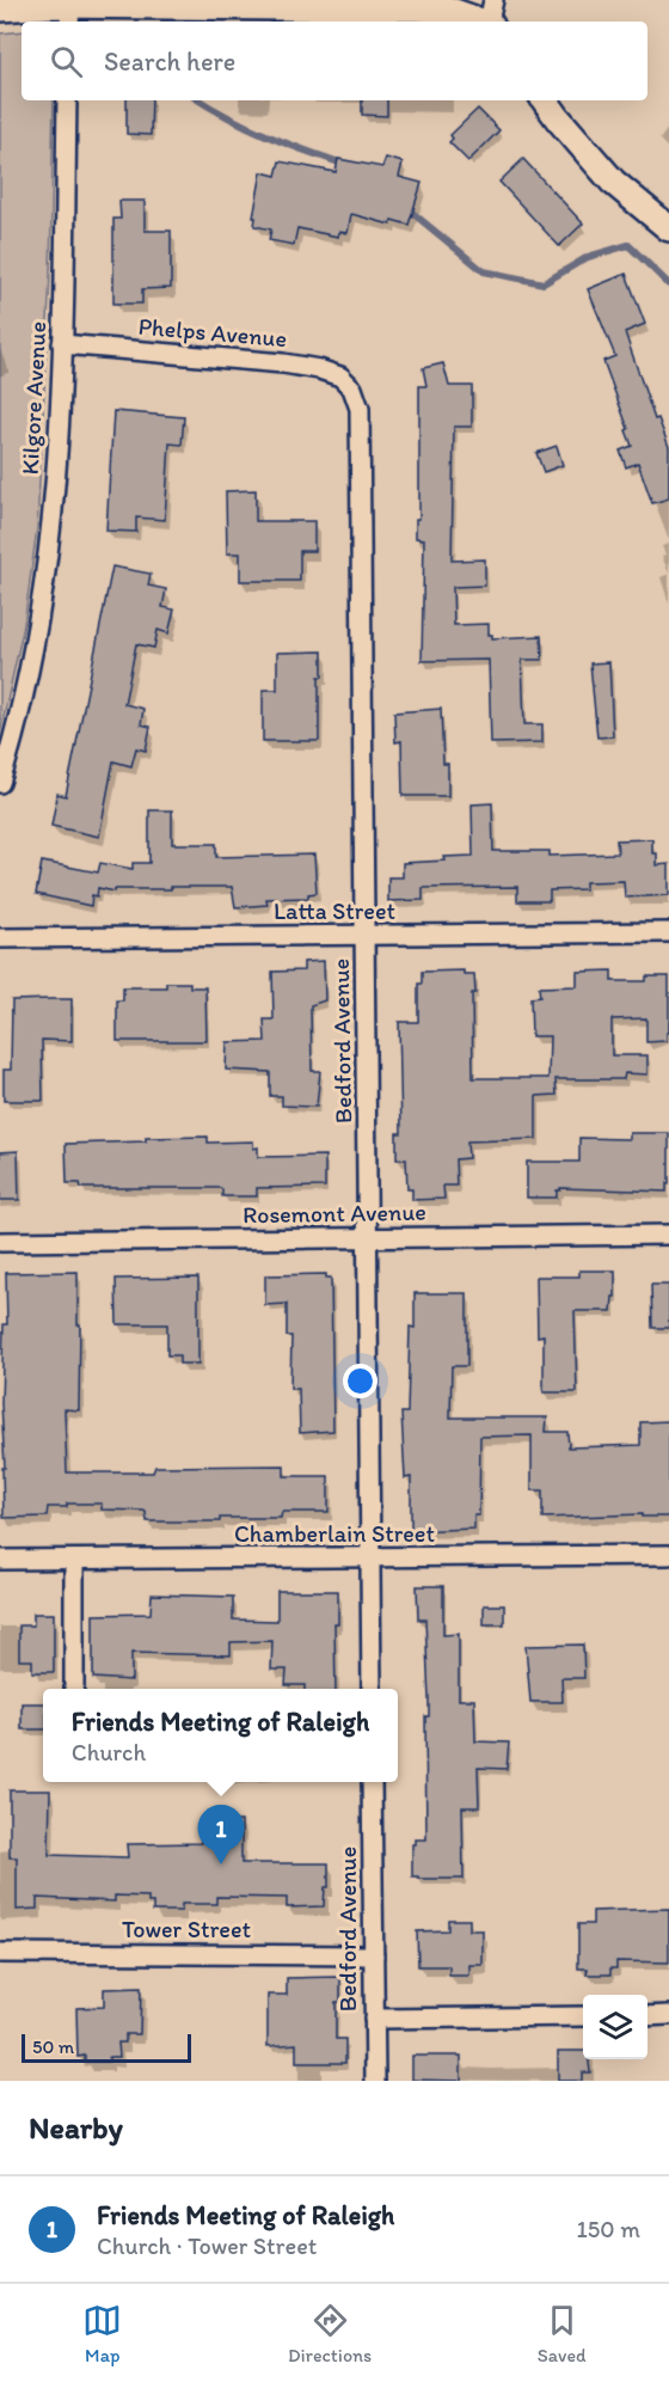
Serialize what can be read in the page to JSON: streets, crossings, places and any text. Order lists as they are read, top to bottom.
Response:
{
  "streets": {
    "street": [
      "Phelps Avenue",
      "Kilgore Avenue",
      "Latta Street",
      "Bedford Avenue",
      "Rosemont Avenue",
      "Chamberlain Street",
      "Tower Street"
    ]
  },
  "crossings": [
    ["Phelps Avenue", "Kilgore Avenue"],
    ["Phelps Avenue", "Bedford Avenue"],
    ["Latta Street", "Bedford Avenue"],
    ["Bedford Avenue", "Rosemont Avenue"],
    ["Bedford Avenue", "Chamberlain Street"],
    ["Bedford Avenue", "Tower Street"]
  ],
  "scale_bar": "50 m",
  "page": {
    "search": "Search here",
    "popup": ["Friends Meeting of Raleigh", "Church"],
    "pins": "1",
    "scale": "50 m",
    "heading": "Nearby",
    "list": [
      {
        "mark": "1",
        "name": "Friends Meeting of Raleigh",
        "note": "Church · Tower Street",
        "value": "150 m"
      }
    ],
    "nav": ["Map", "Directions", "Saved"]
  }
}
